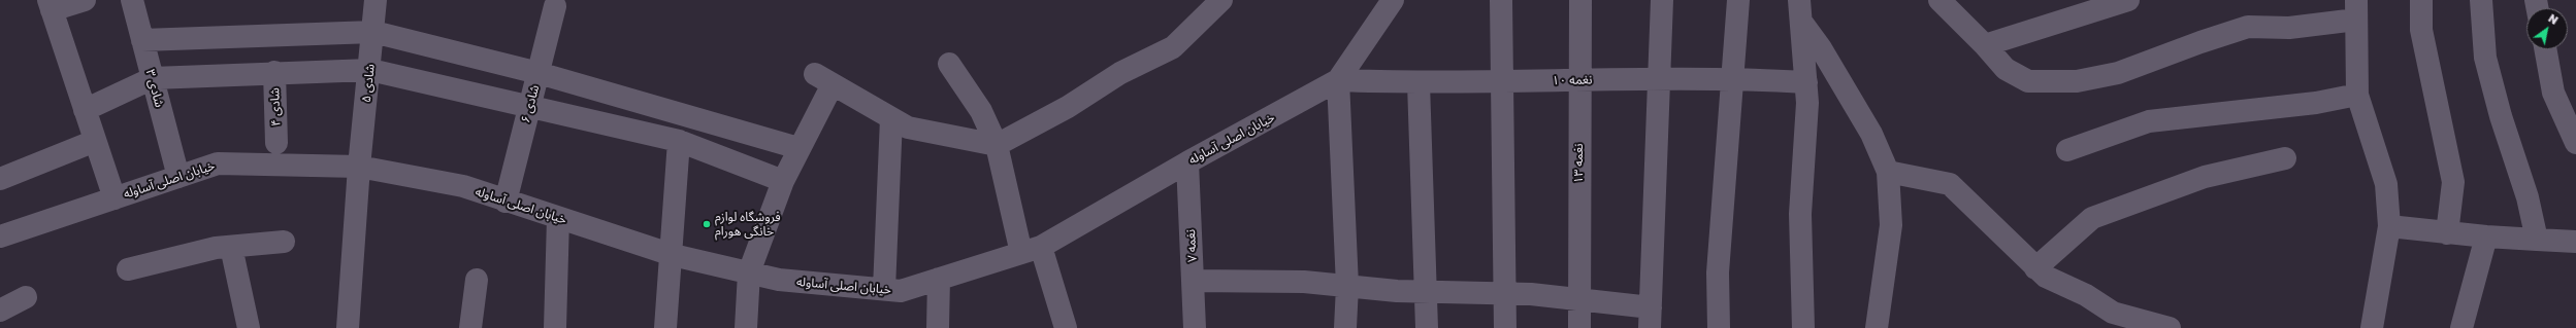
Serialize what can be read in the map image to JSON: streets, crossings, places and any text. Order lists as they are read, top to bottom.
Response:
{
  "streets": {
    "street": [
      "نغمه ۱۰",
      "شادی ۵",
      "شادی ۳",
      "شادی ۶",
      "شادی ۴",
      "خیابان اصلی آساوله",
      "نغمه ۱۳",
      "نغمه ۷"
    ]
  },
  "crossings": [
    ["نغمه ۱۰", "خیابان اصلی آساوله"],
    ["نغمه ۱۰", "نغمه ۱۳"],
    ["شادی ۵", "خیابان اصلی آساوله"],
    ["شادی ۳", "خیابان اصلی آساوله"],
    ["شادی ۶", "خیابان اصلی آساوله"],
    ["خیابان اصلی آساوله", "نغمه ۷"]
  ],
  "places": ["فروشگاه لوازم خانگی هورام"],
  "north": "top right"
}
